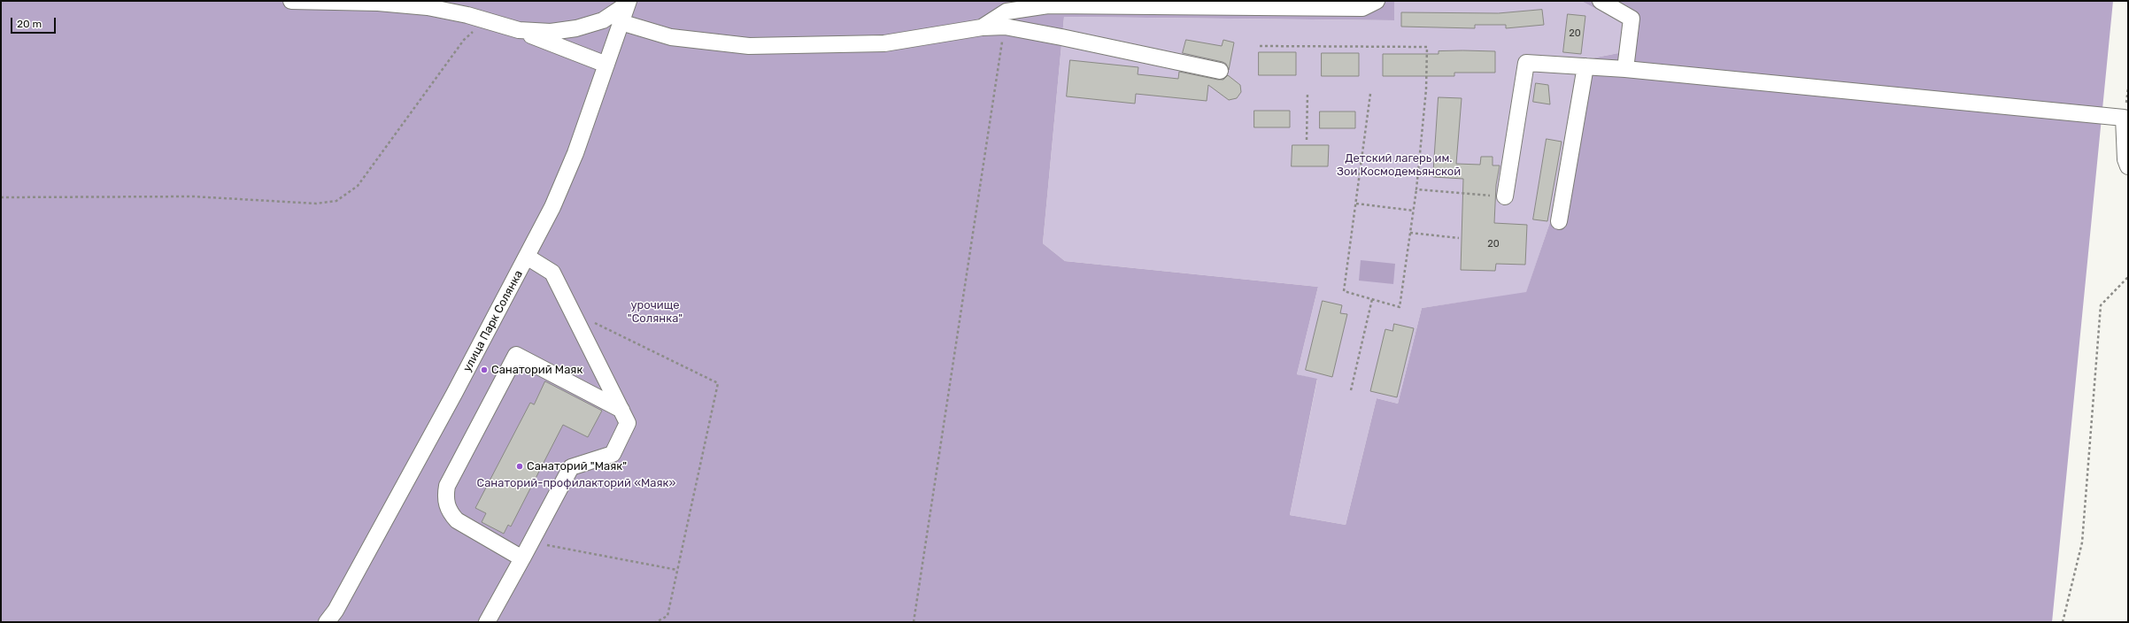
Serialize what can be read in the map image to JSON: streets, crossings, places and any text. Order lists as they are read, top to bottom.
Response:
{
  "streets": {
    "street": ["улица Парк Солянка"]
  },
  "parks": ["Детский лагерь им. Зои Космодемьянской", "урочище \"Солянка\"", "Санаторий-профилакторий «Маяк»"],
  "places": ["Санаторий Маяк", "Санаторий \"Маяк\""],
  "house_numbers": ["20", "20"],
  "scale_bar": "20 m"
}
